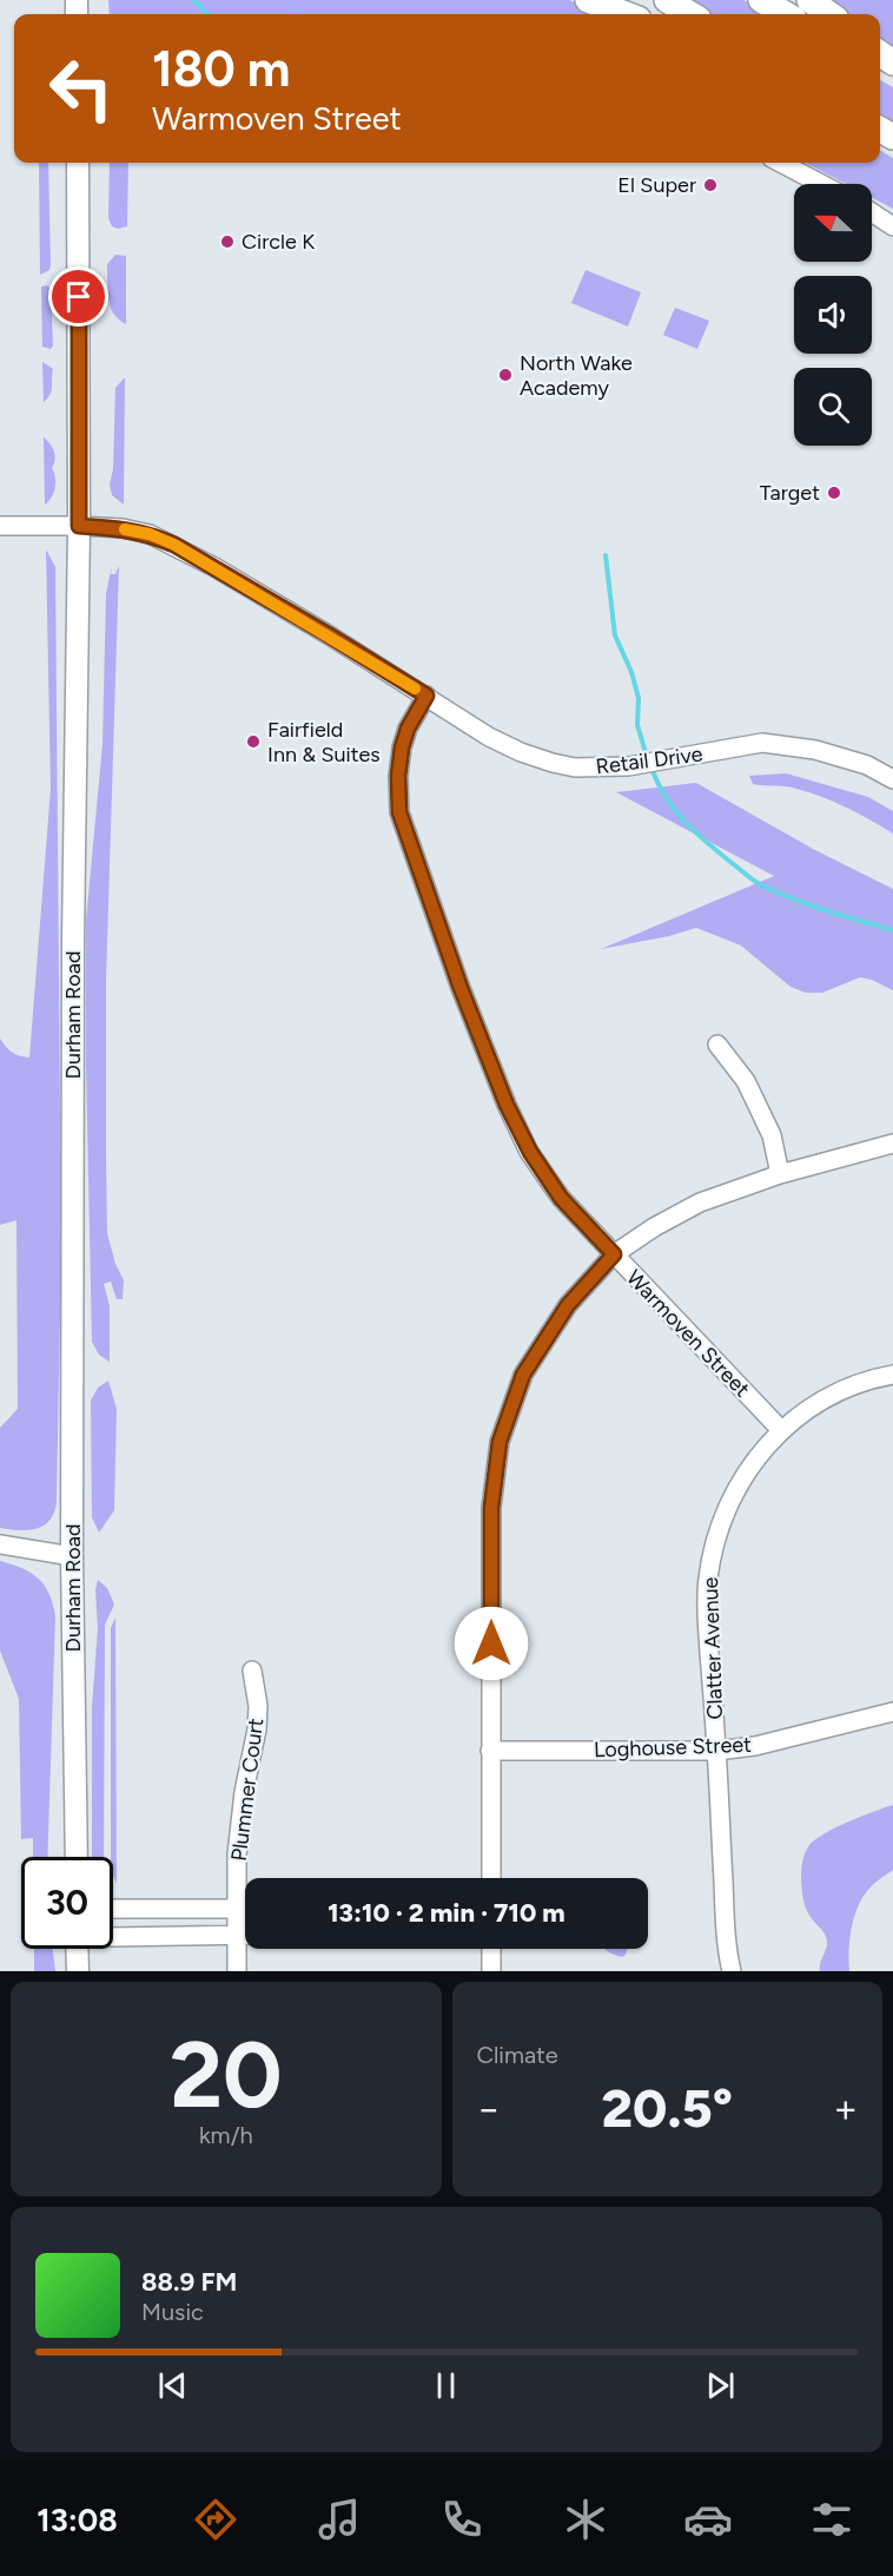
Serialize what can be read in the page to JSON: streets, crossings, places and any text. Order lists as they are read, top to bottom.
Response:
{
  "streets": {
    "main road": ["Durham Road"],
    "street": [
      "Retail Drive",
      "Warmoven Street",
      "Clatter Avenue",
      "Loghouse Street",
      "Plummer Court"
    ]
  },
  "crossings": [
    ["Retail Drive", "Durham Road"],
    ["Retail Drive", "Warmoven Street"],
    ["Warmoven Street", "Clatter Avenue"],
    ["Clatter Avenue", "Loghouse Street"]
  ],
  "places": [
    "El Super",
    "Circle K",
    "North Wake Academy",
    "Target",
    "Fairfield Inn & Suites"
  ],
  "north": "left",
  "page": {
    "turn": ["180 m", "Warmoven Street"],
    "limit": "30",
    "trip": "13:10 · 2 min · 710 m",
    "tile": [
      ["20", "km/h"],
      "Climate"
    ],
    "heat": ["−", "20.5°", "+"],
    "song": ["88.9 FM", "Music"],
    "tabs": "13:08"
  }
}
